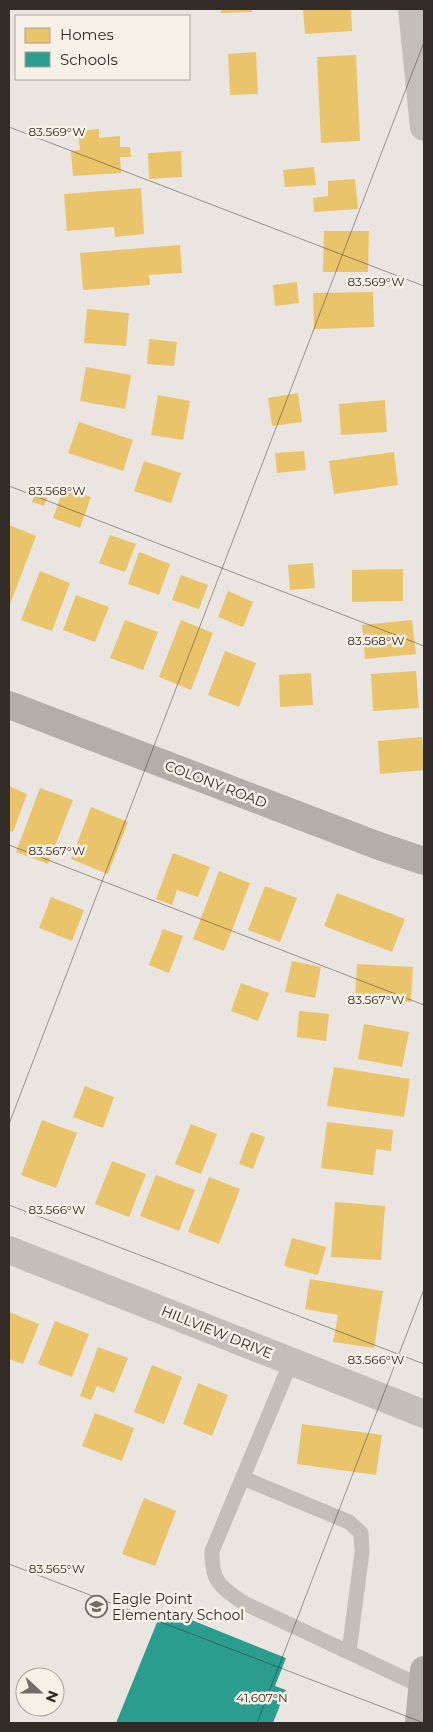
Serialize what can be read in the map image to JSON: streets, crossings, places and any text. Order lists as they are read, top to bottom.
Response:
{
  "streets": {
    "street": ["COLONY ROAD", "HILLVIEW DRIVE"]
  },
  "places": {
    "school or university": ["Eagle Point Elementary School"]
  },
  "legend": ["Homes", "Schools"],
  "north": "right",
  "coordinates": [
    "83.569°W",
    "83.568°W",
    "83.567°W",
    "83.566°W",
    "83.565°W",
    "41.607°N"
  ]
}
